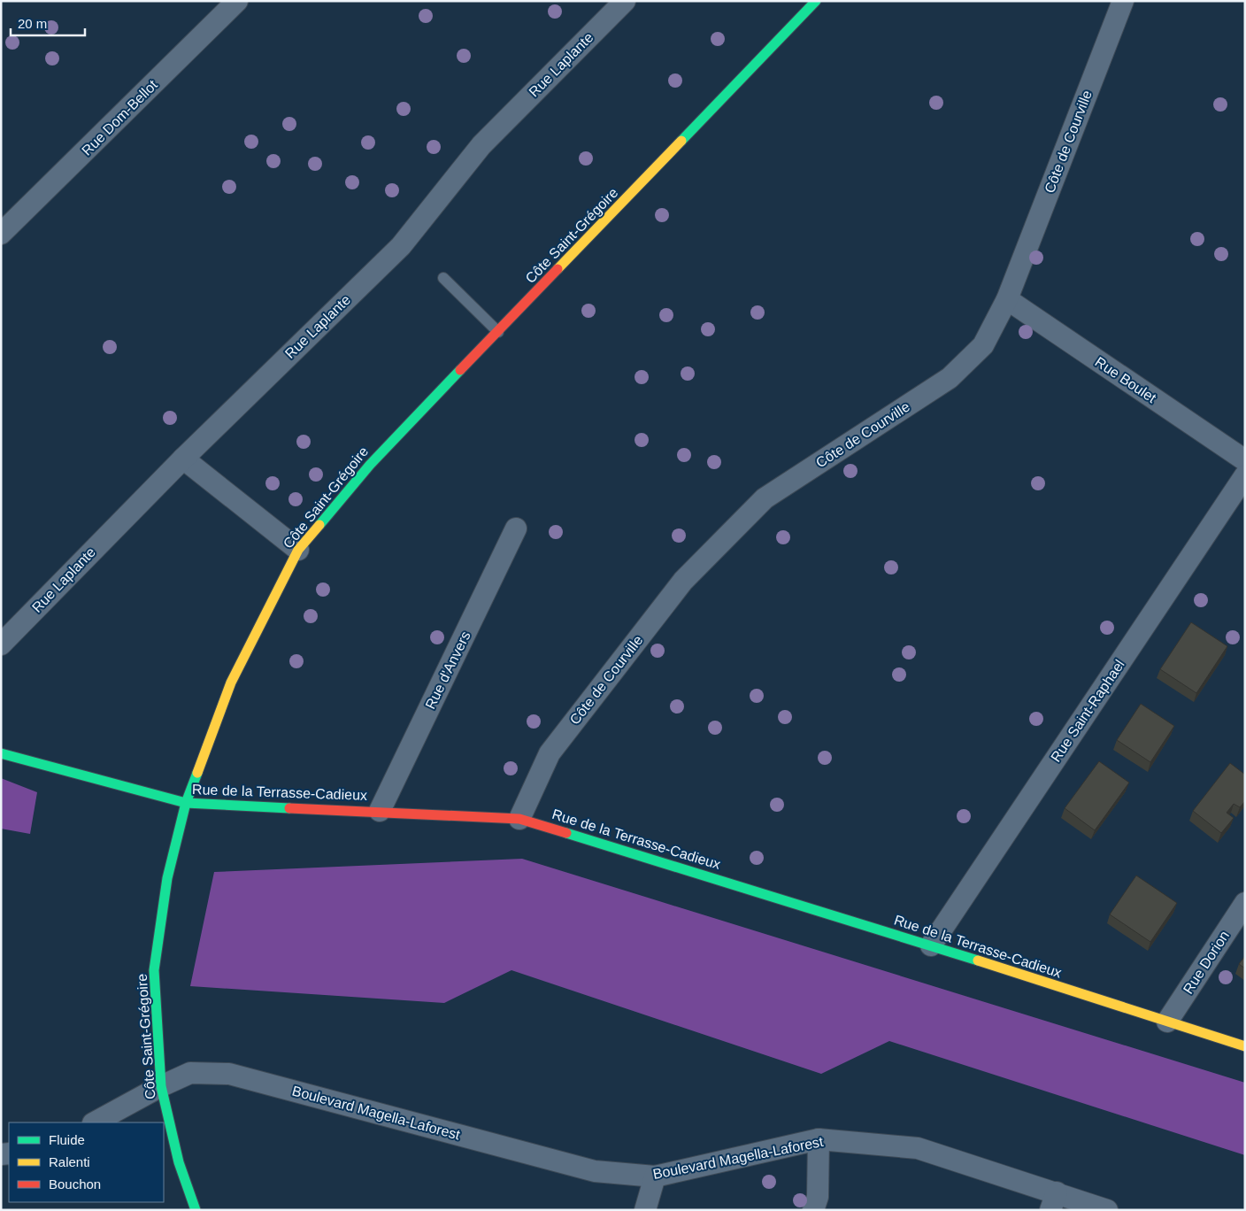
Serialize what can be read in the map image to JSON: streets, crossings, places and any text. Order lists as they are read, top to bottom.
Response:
{
  "streets": {
    "street": [
      "Rue Laplante",
      "Rue Dom-Bellot",
      "Côte de Courville",
      "Côte Saint-Grégoire",
      "Rue Boulet",
      "Rue d'Anvers",
      "Rue Saint-Raphael",
      "Rue de la Terrasse-Cadieux",
      "Rue Dorion",
      "Boulevard Magella-Laforest"
    ]
  },
  "crossings": [
    ["Côte de Courville", "Rue Boulet"],
    ["Côte de Courville", "Rue de la Terrasse-Cadieux"],
    ["Côte Saint-Grégoire", "Rue de la Terrasse-Cadieux"],
    ["Côte Saint-Grégoire", "Boulevard Magella-Laforest"],
    ["Rue d'Anvers", "Rue de la Terrasse-Cadieux"],
    ["Rue Saint-Raphael", "Rue de la Terrasse-Cadieux"],
    ["Rue de la Terrasse-Cadieux", "Rue Dorion"]
  ],
  "legend": ["Fluide", "Ralenti", "Bouchon"],
  "scale_bar": "20 m"
}
